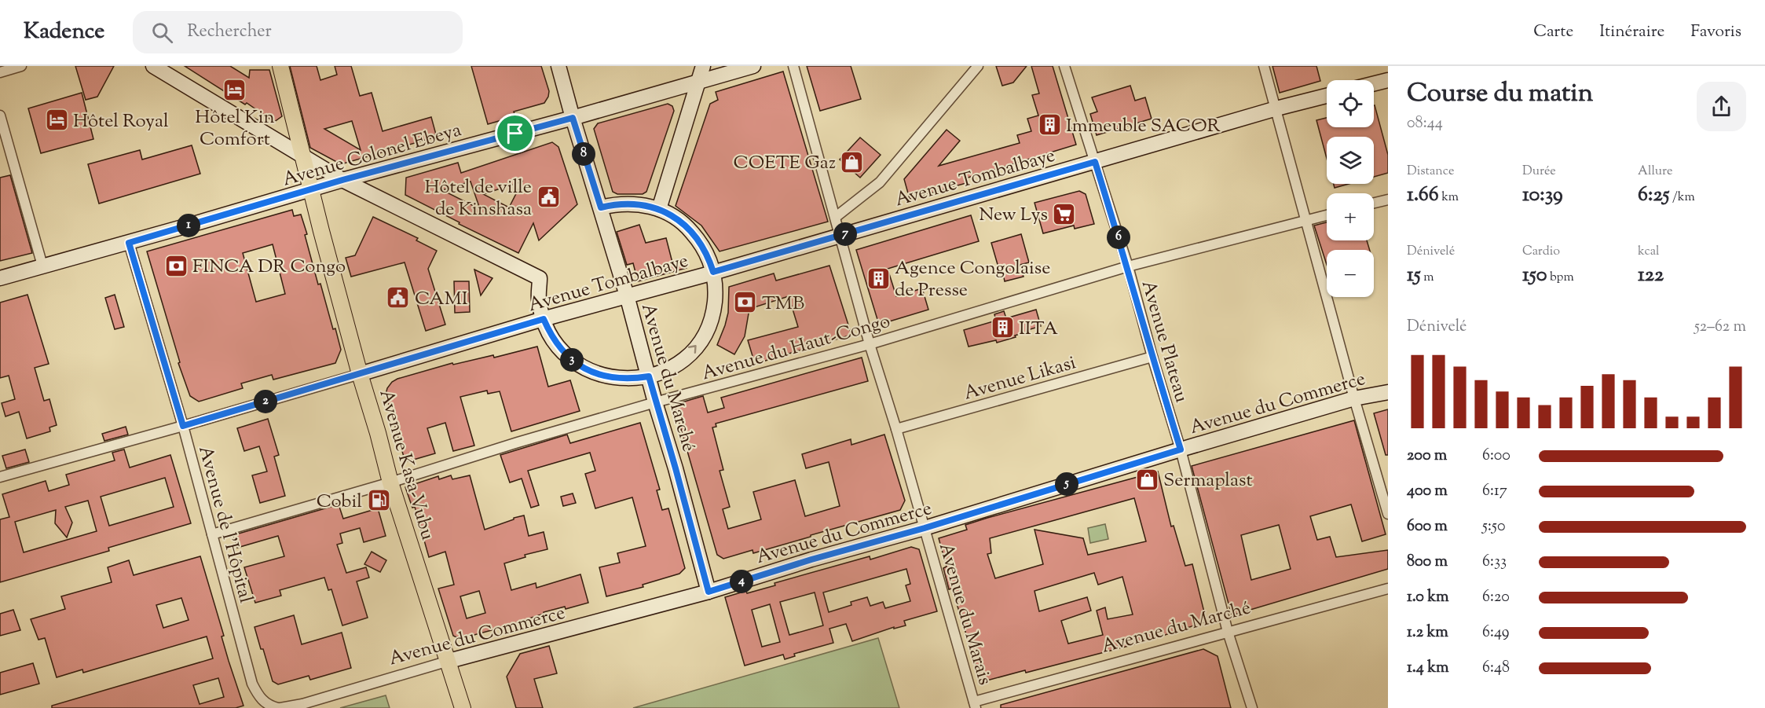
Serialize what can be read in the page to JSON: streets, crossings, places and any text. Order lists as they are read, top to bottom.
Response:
{
  "streets": {
    "main road": ["Avenue Kasa-Vubu"],
    "street": [
      "Avenue Colonel Ebeya",
      "Avenue Tombalbaye",
      "Avenue Plateau",
      "Avenue du Haut-Congo",
      "Avenue du Marché",
      "Avenue Likasi",
      "Avenue du Commerce",
      "Avenue de l’Hôpital",
      "Avenue du Marais"
    ]
  },
  "crossings": [
    ["Avenue Colonel Ebeya", "Avenue du Marché"],
    ["Avenue Colonel Ebeya", "Avenue Kasa-Vubu"],
    ["Avenue Colonel Ebeya", "Avenue de l’Hôpital"],
    ["Avenue Tombalbaye", "Avenue Plateau"],
    ["Avenue Tombalbaye", "Avenue du Marché"],
    ["Avenue Tombalbaye", "Avenue Kasa-Vubu"],
    ["Avenue Tombalbaye", "Avenue de l’Hôpital"],
    ["Avenue Tombalbaye", "Avenue du Marais"],
    ["Avenue Plateau", "Avenue du Haut-Congo"],
    ["Avenue Plateau", "Avenue du Marché"],
    ["Avenue Plateau", "Avenue Likasi"],
    ["Avenue Plateau", "Avenue du Commerce"],
    ["Avenue du Haut-Congo", "Avenue du Marché"],
    ["Avenue du Haut-Congo", "Avenue Kasa-Vubu"],
    ["Avenue du Haut-Congo", "Avenue de l’Hôpital"],
    ["Avenue du Haut-Congo", "Avenue du Marais"],
    ["Avenue du Marché", "Avenue du Commerce"],
    ["Avenue du Marché", "Avenue du Marais"],
    ["Avenue Likasi", "Avenue du Marais"],
    ["Avenue du Commerce", "Avenue Kasa-Vubu"],
    ["Avenue du Commerce", "Avenue de l’Hôpital"],
    ["Avenue du Commerce", "Avenue du Marais"]
  ],
  "places": {
    "hotel": ["Hôtel Kin Comfort", "Hôtel Royal"],
    "building": ["Immeuble SACOR", "Agence Congolaise de Presse", "IITA"],
    "shop": ["COETE Gaz", "Sermaplast"],
    "public building": ["Hôtel de ville de Kinshasa", "CAMI"],
    "supermarket": ["New Lys"],
    "bank": ["FINCA DR Congo", "TMB"],
    "fuel station": ["Cobil"]
  },
  "page": {
    "header": "Kadence",
    "search": "Rechercher",
    "nav": ["Carte", "Itinéraire", "Favoris"],
    "heading": ["Course du matin", "08:44"],
    "map_buttons": ["+", "−"],
    "pins": [
      "8",
      "1",
      "7",
      "6",
      "3",
      "2",
      "5",
      "4"
    ],
    "stats": [
      ["Distance", "1.66 km"],
      ["Durée", "10:39"],
      ["Allure", "6:25 /km"],
      ["Dénivelé", "15 m"],
      ["Cardio", "150 bpm"],
      ["kcal", "122"]
    ],
    "chart": ["Dénivelé", "52–62 m"],
    "list": [
      {
        "name": "200 m",
        "note": "6:00"
      },
      {
        "name": "400 m",
        "note": "6:17"
      },
      {
        "name": "600 m",
        "note": "5:50"
      },
      {
        "name": "800 m",
        "note": "6:33"
      },
      {
        "name": "1.0 km",
        "note": "6:20"
      },
      {
        "name": "1.2 km",
        "note": "6:49"
      },
      {
        "name": "1.4 km",
        "note": "6:48"
      }
    ]
  }
}
